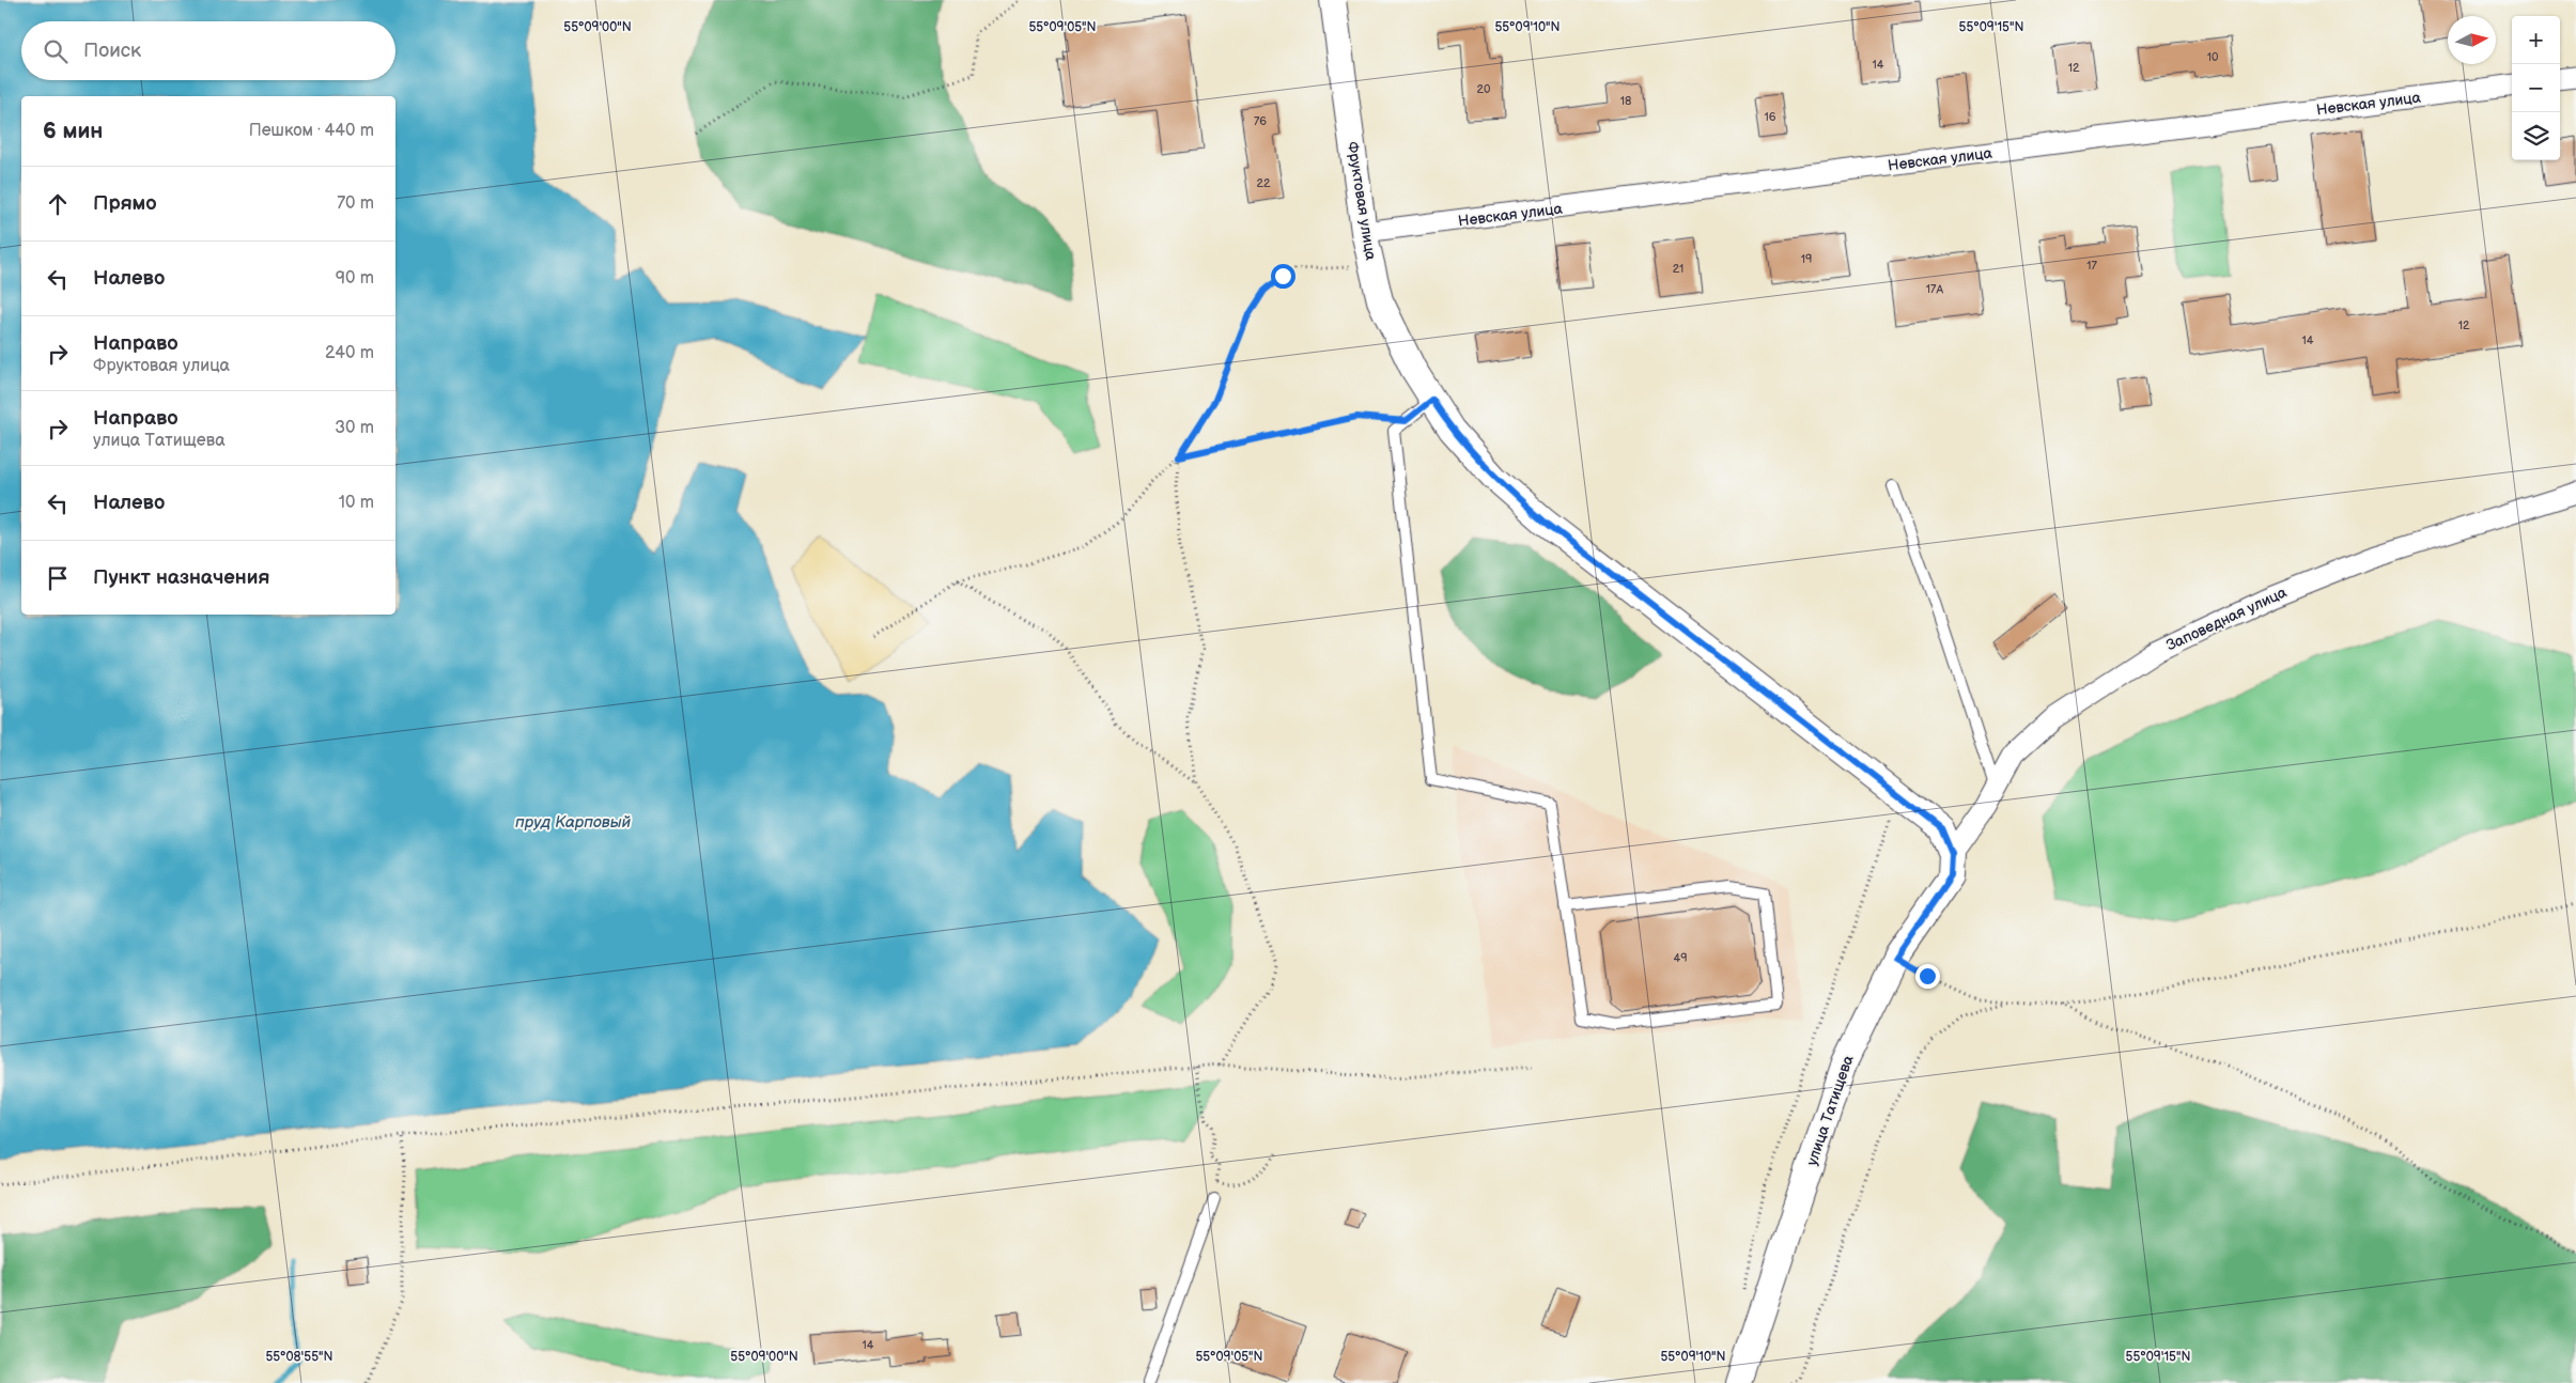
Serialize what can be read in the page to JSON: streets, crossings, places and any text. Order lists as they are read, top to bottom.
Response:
{
  "streets": {
    "street": [
      "Невская улица",
      "Фруктовая улица",
      "Заповедная улица",
      "улица Татищева"
    ]
  },
  "crossings": [
    ["Невская улица", "Фруктовая улица"],
    ["Фруктовая улица", "Заповедная улица"],
    ["Фруктовая улица", "улица Татищева"],
    ["Заповедная улица", "улица Татищева"]
  ],
  "water": ["пруд Карповый"],
  "house_numbers": [
    "10",
    "14",
    "12",
    "20",
    "18",
    "16",
    "76",
    "22",
    "19",
    "17",
    "21",
    "17А",
    "12",
    "14",
    "49",
    "14"
  ],
  "north": "right",
  "page": {
    "map_buttons": ["+", "−"],
    "search": "Поиск",
    "heading": ["6 мин", "Пешком · 440 m"],
    "list": [
      ["Прямо", "70 m"],
      ["Налево", "90 m"],
      ["Направо", "Фруктовая улица", "240 m"],
      ["Направо", "улица Татищева", "30 m"],
      ["Налево", "10 m"],
      "Пункт назначения"
    ]
  },
  "coordinates": [
    "55°09'00\"N",
    "55°09'05\"N",
    "55°09'10\"N",
    "55°09'15\"N",
    "55°08'55\"N"
  ]
}
